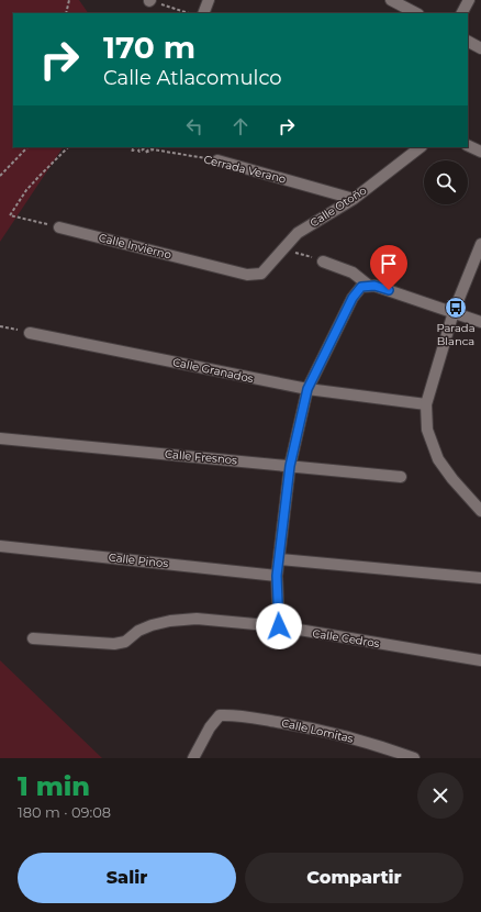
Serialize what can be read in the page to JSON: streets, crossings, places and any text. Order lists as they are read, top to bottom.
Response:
{
  "streets": {
    "street": [
      "Cerrada Verano",
      "Calle Otoño",
      "Calle Invierno",
      "Calle Granados",
      "Calle Fresnos",
      "Calle Pinos",
      "Calle Cedros",
      "Calle Lomitas"
    ]
  },
  "crossings": [
    ["Cerrada Verano", "Calle Otoño"],
    ["Calle Otoño", "Calle Invierno"]
  ],
  "places": {
    "bus stop": ["Parada Blanca"]
  },
  "page": {
    "turn": ["170 m", "Calle Atlacomulco"],
    "heading": ["1 min", "180 m · 09:08"],
    "buttons": ["Salir", "Compartir"]
  }
}
